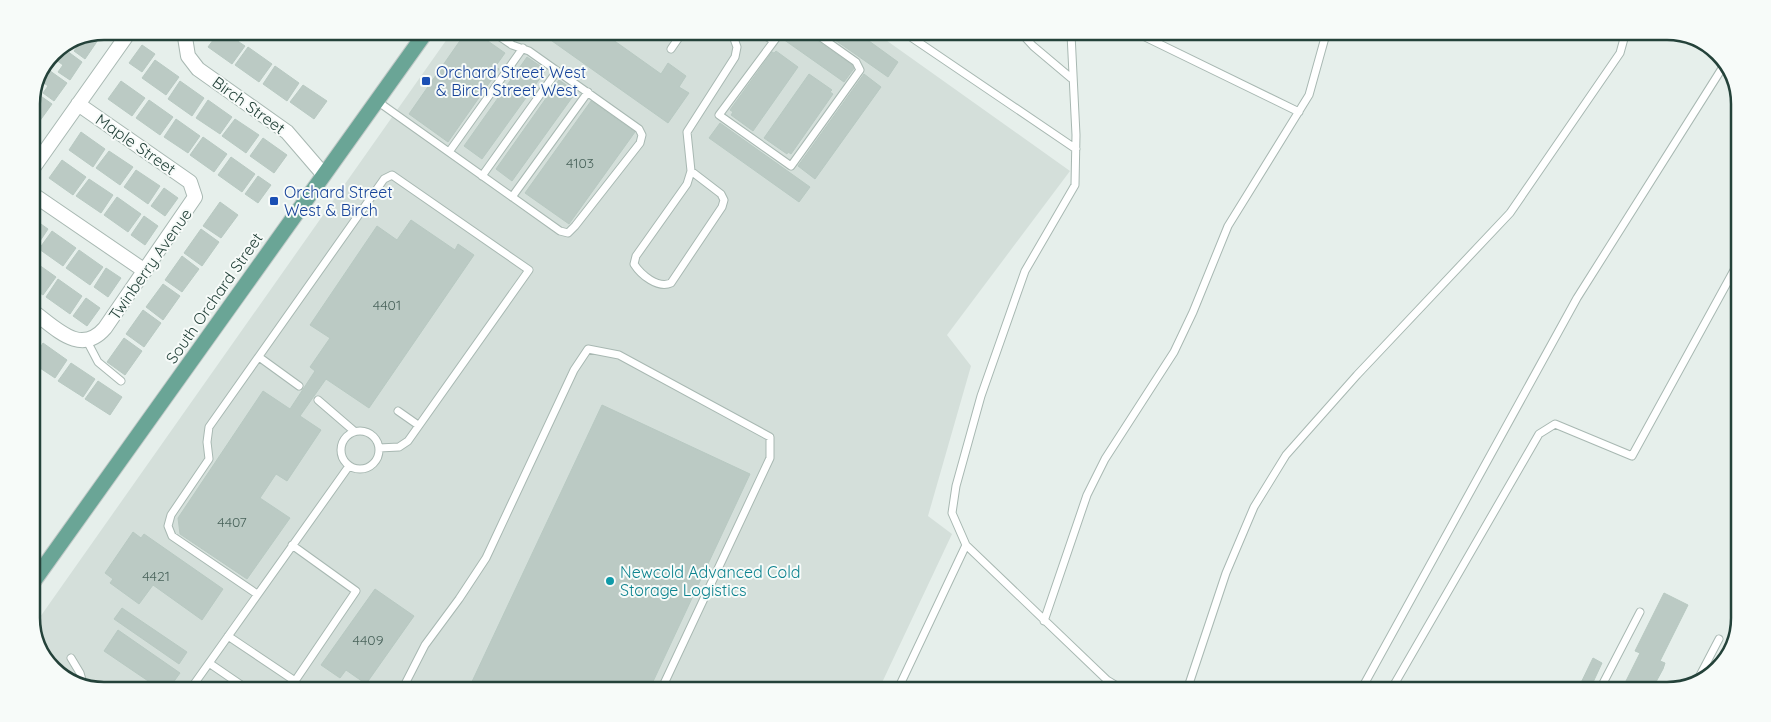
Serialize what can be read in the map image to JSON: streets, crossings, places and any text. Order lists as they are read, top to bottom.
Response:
{
  "streets": {
    "main road": ["South Orchard Street"],
    "street": ["Birch Street", "Maple Street", "Twinberry Avenue"]
  },
  "crossings": [
    ["Birch Street", "South Orchard Street"],
    ["Maple Street", "Twinberry Avenue"]
  ],
  "places": {
    "transit": ["Orchard Street West & Birch Street West", "Orchard Street West & Birch"],
    "other": ["Newcold Advanced Cold Storage Logistics"]
  },
  "house_numbers": [
    "4103",
    "4401",
    "4407",
    "4421",
    "4409"
  ]
}
